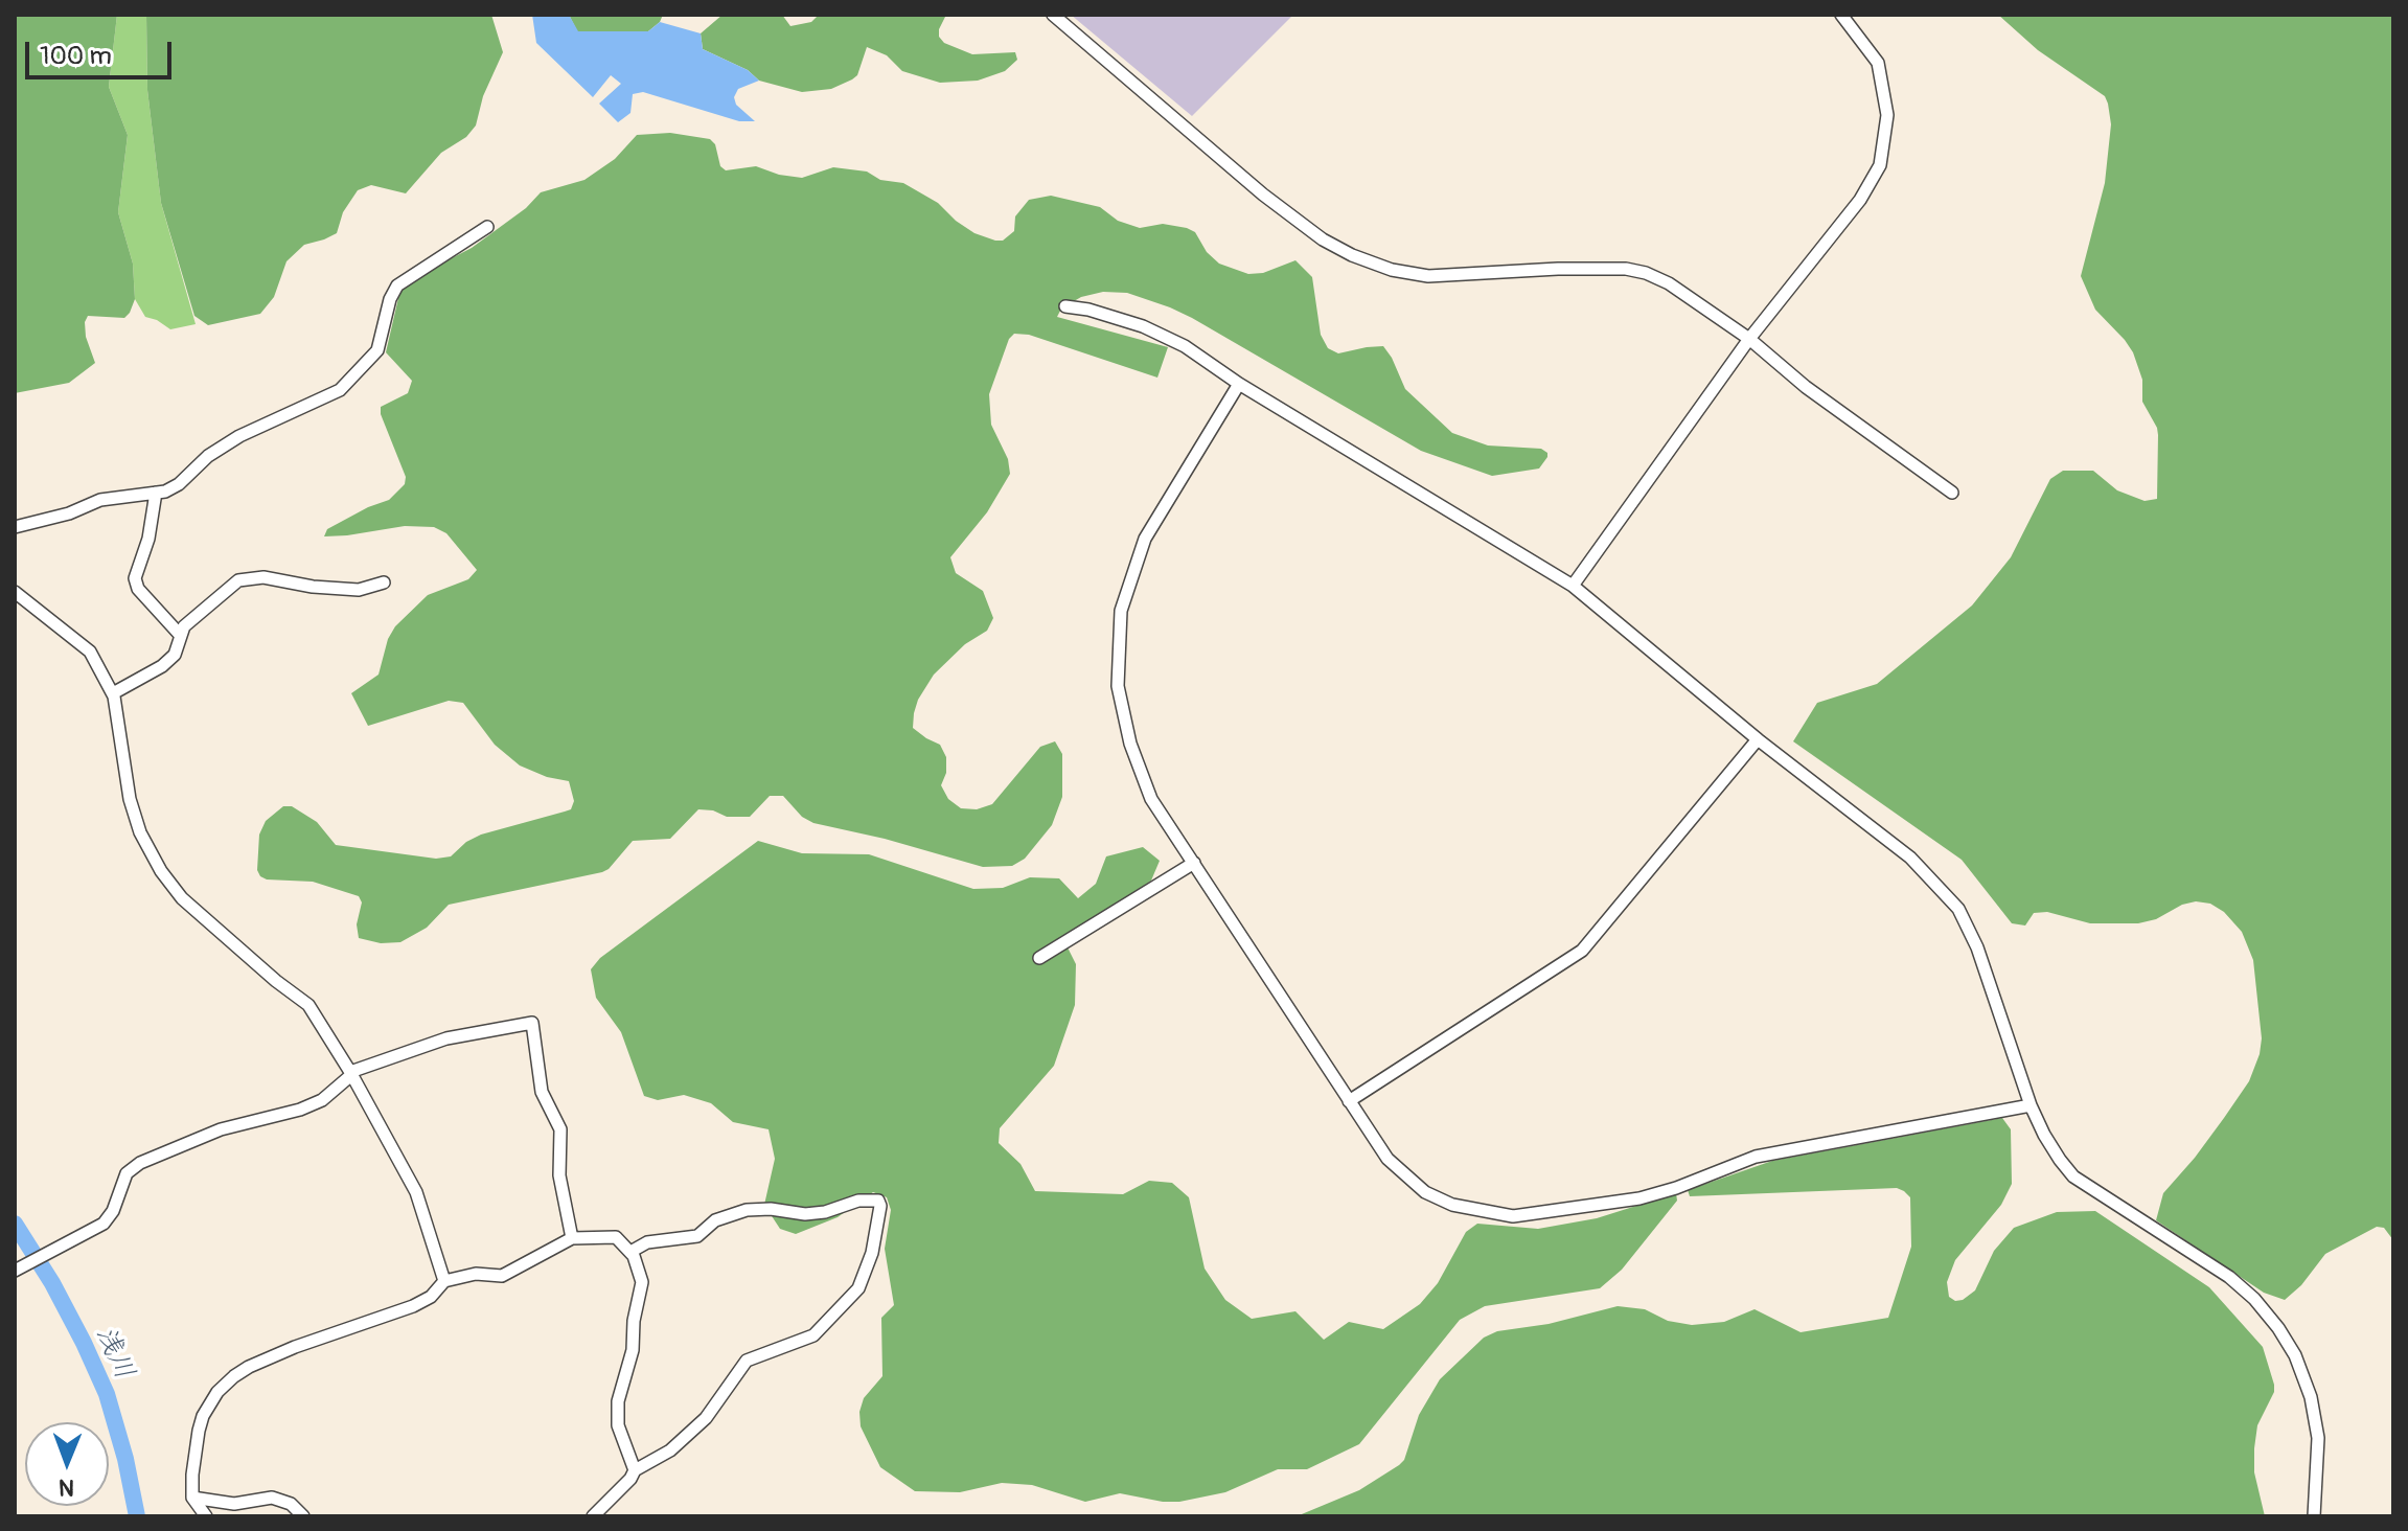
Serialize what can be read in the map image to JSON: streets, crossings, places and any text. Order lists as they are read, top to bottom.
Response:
{
  "water": ["浅川"],
  "scale_bar": "100 m",
  "north": "bottom"
}
